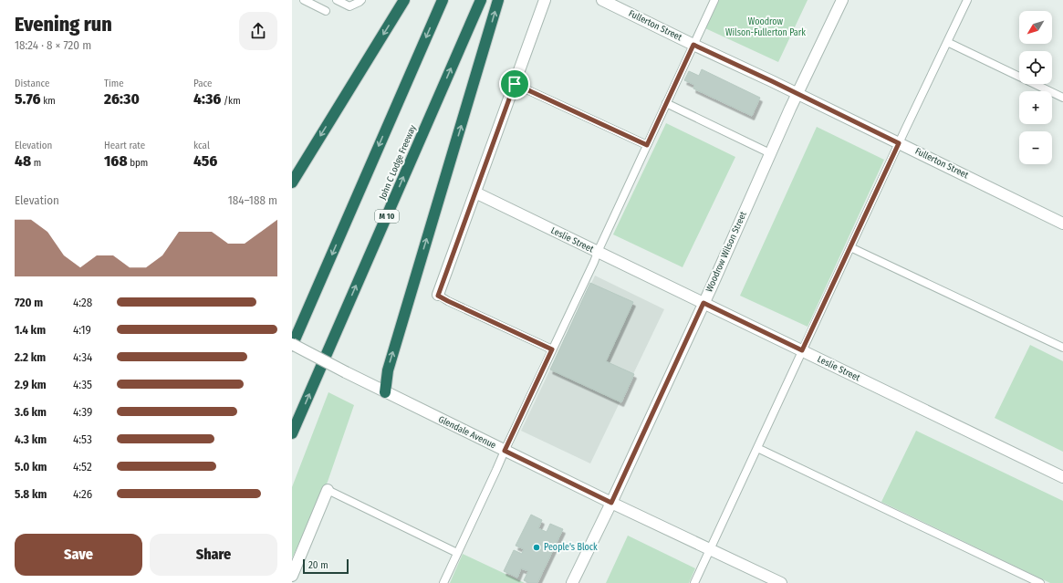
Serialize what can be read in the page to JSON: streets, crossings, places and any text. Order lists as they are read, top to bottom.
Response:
{
  "streets": {
    "highway": ["John C Lodge Freeway", "M 10"],
    "street": [
      "Fullerton Street",
      "Leslie Street",
      "Woodrow Wilson Street",
      "Glendale Avenue"
    ]
  },
  "crossings": [
    ["Fullerton Street", "Woodrow Wilson Street"],
    ["Leslie Street", "Woodrow Wilson Street"],
    ["Woodrow Wilson Street", "Glendale Avenue"]
  ],
  "parks": ["Woodrow Wilson-Fullerton Park"],
  "places": ["People's Block"],
  "scale_bar": "20 m",
  "north": "bottom left",
  "page": {
    "heading": ["Evening run", "18:24 · 8 × 720 m"],
    "map_buttons": ["+", "−"],
    "stats": [
      ["Distance", "5.76 km"],
      ["Time", "26:30"],
      ["Pace", "4:36 /km"],
      ["Elevation", "48 m"],
      ["Heart rate", "168 bpm"],
      ["kcal", "456"]
    ],
    "chart": ["Elevation", "184–188 m"],
    "list": [
      {
        "name": "720 m",
        "note": "4:28"
      },
      {
        "name": "1.4 km",
        "note": "4:19"
      },
      {
        "name": "2.2 km",
        "note": "4:34"
      },
      {
        "name": "2.9 km",
        "note": "4:35"
      },
      {
        "name": "3.6 km",
        "note": "4:39"
      },
      {
        "name": "4.3 km",
        "note": "4:53"
      },
      {
        "name": "5.0 km",
        "note": "4:52"
      },
      {
        "name": "5.8 km",
        "note": "4:26"
      }
    ],
    "buttons": ["Save", "Share"],
    "scale": "20 m"
  }
}
